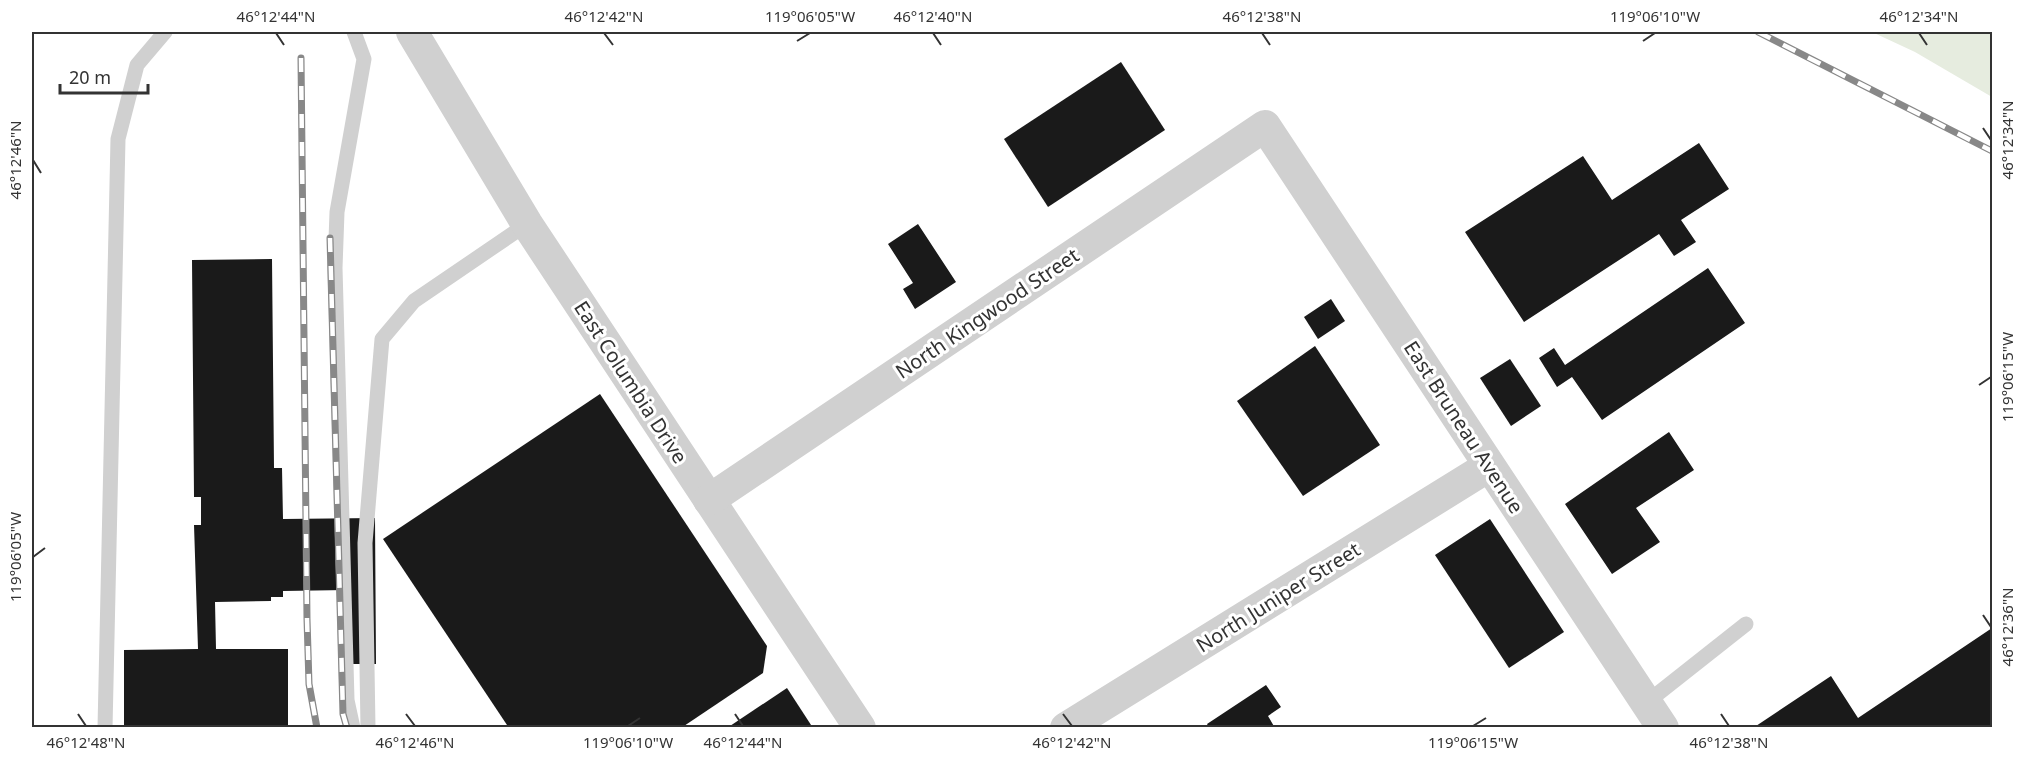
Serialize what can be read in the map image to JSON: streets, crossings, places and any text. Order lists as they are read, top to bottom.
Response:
{
  "streets": {
    "street": [
      "North Kingwood Street",
      "East Columbia Drive",
      "East Bruneau Avenue",
      "North Juniper Street"
    ]
  },
  "crossings": [
    ["North Kingwood Street", "East Columbia Drive"],
    ["North Kingwood Street", "East Bruneau Avenue"],
    ["East Bruneau Avenue", "North Juniper Street"]
  ],
  "scale_bar": "20 m",
  "coordinates": [
    "46°12'44\"N",
    "46°12'42\"N",
    "119°06'05\"W",
    "46°12'40\"N",
    "46°12'38\"N",
    "119°06'10\"W",
    "46°12'34\"N",
    "46°12'46\"N",
    "119°06'15\"W",
    "46°12'36\"N",
    "46°12'48\"N"
  ]
}
